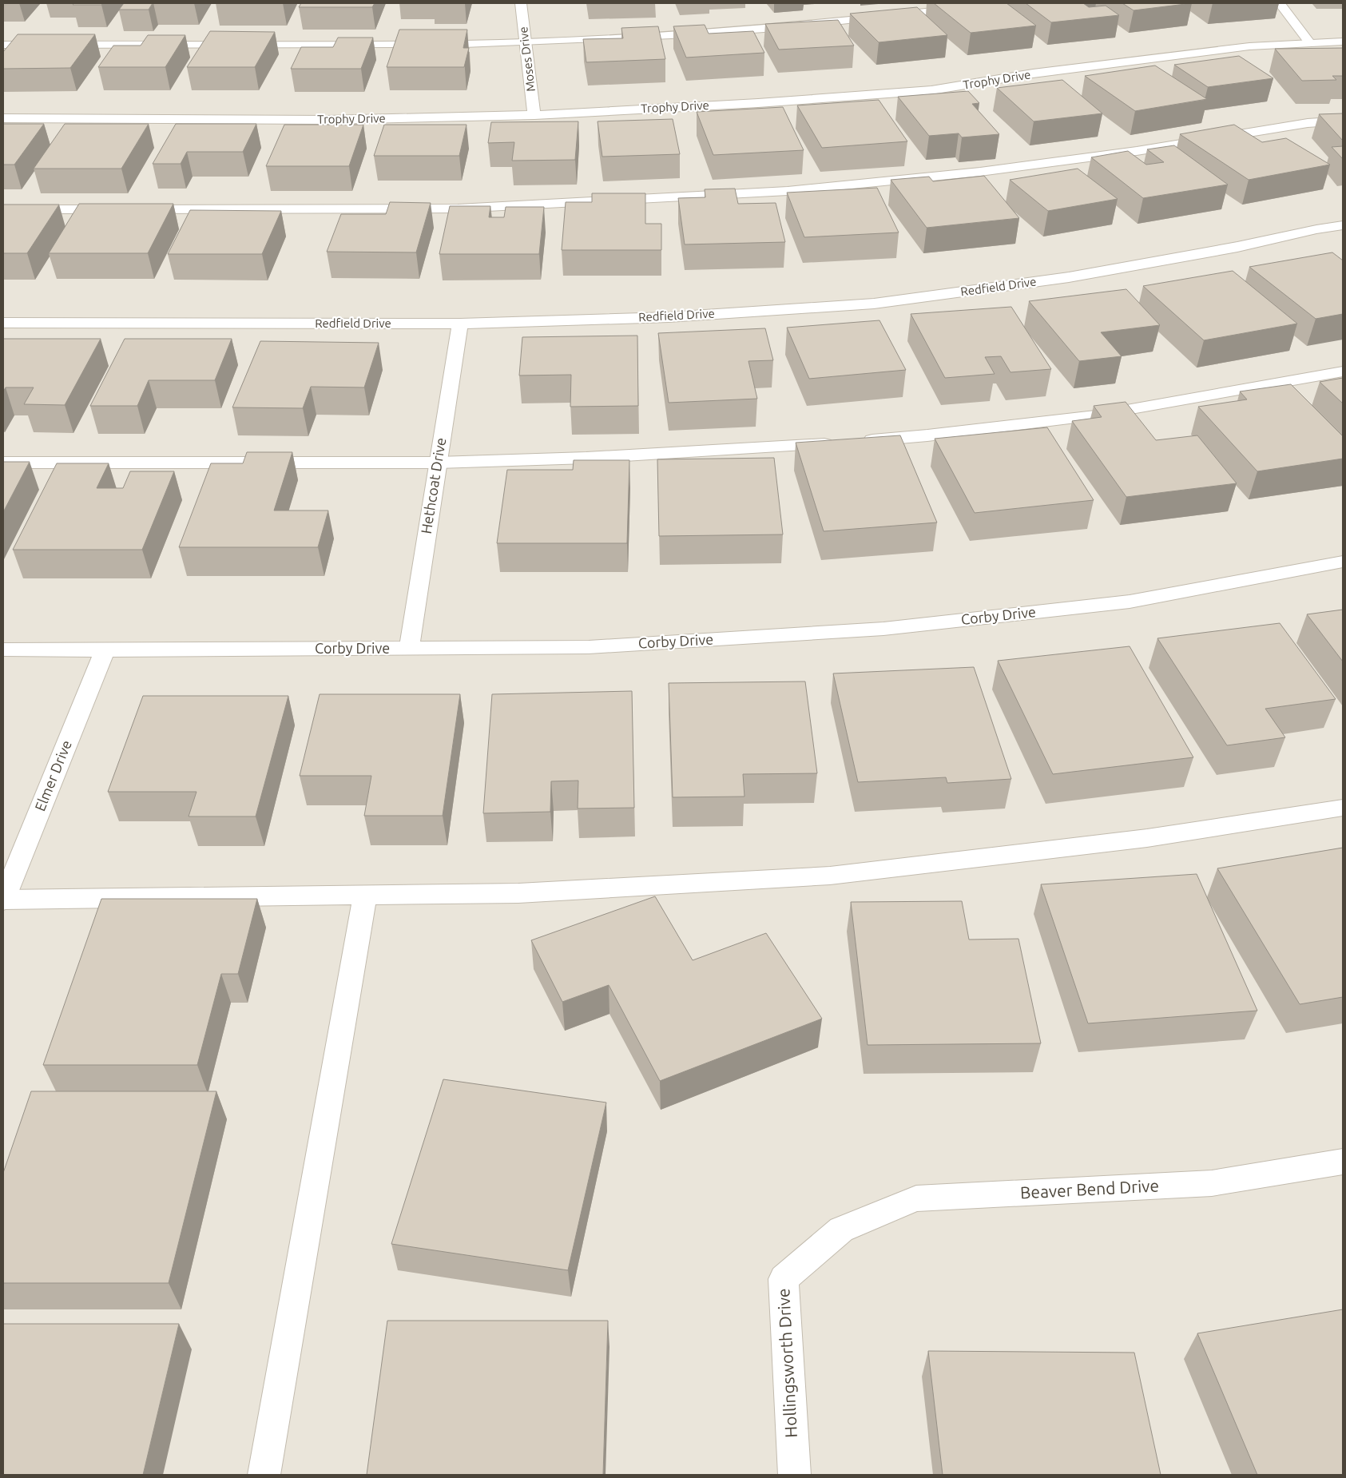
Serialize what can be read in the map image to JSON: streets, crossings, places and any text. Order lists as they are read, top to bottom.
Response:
{
  "streets": {
    "street": [
      "Moses Drive",
      "Trophy Drive",
      "Redfield Drive",
      "Hethcoat Drive",
      "Corby Drive",
      "Elmer Drive",
      "Beaver Bend Drive",
      "Hollingsworth Drive"
    ]
  },
  "crossings": [
    ["Moses Drive", "Trophy Drive"],
    ["Redfield Drive", "Hethcoat Drive"],
    ["Hethcoat Drive", "Corby Drive"],
    ["Corby Drive", "Elmer Drive"],
    ["Beaver Bend Drive", "Hollingsworth Drive"]
  ]
}
